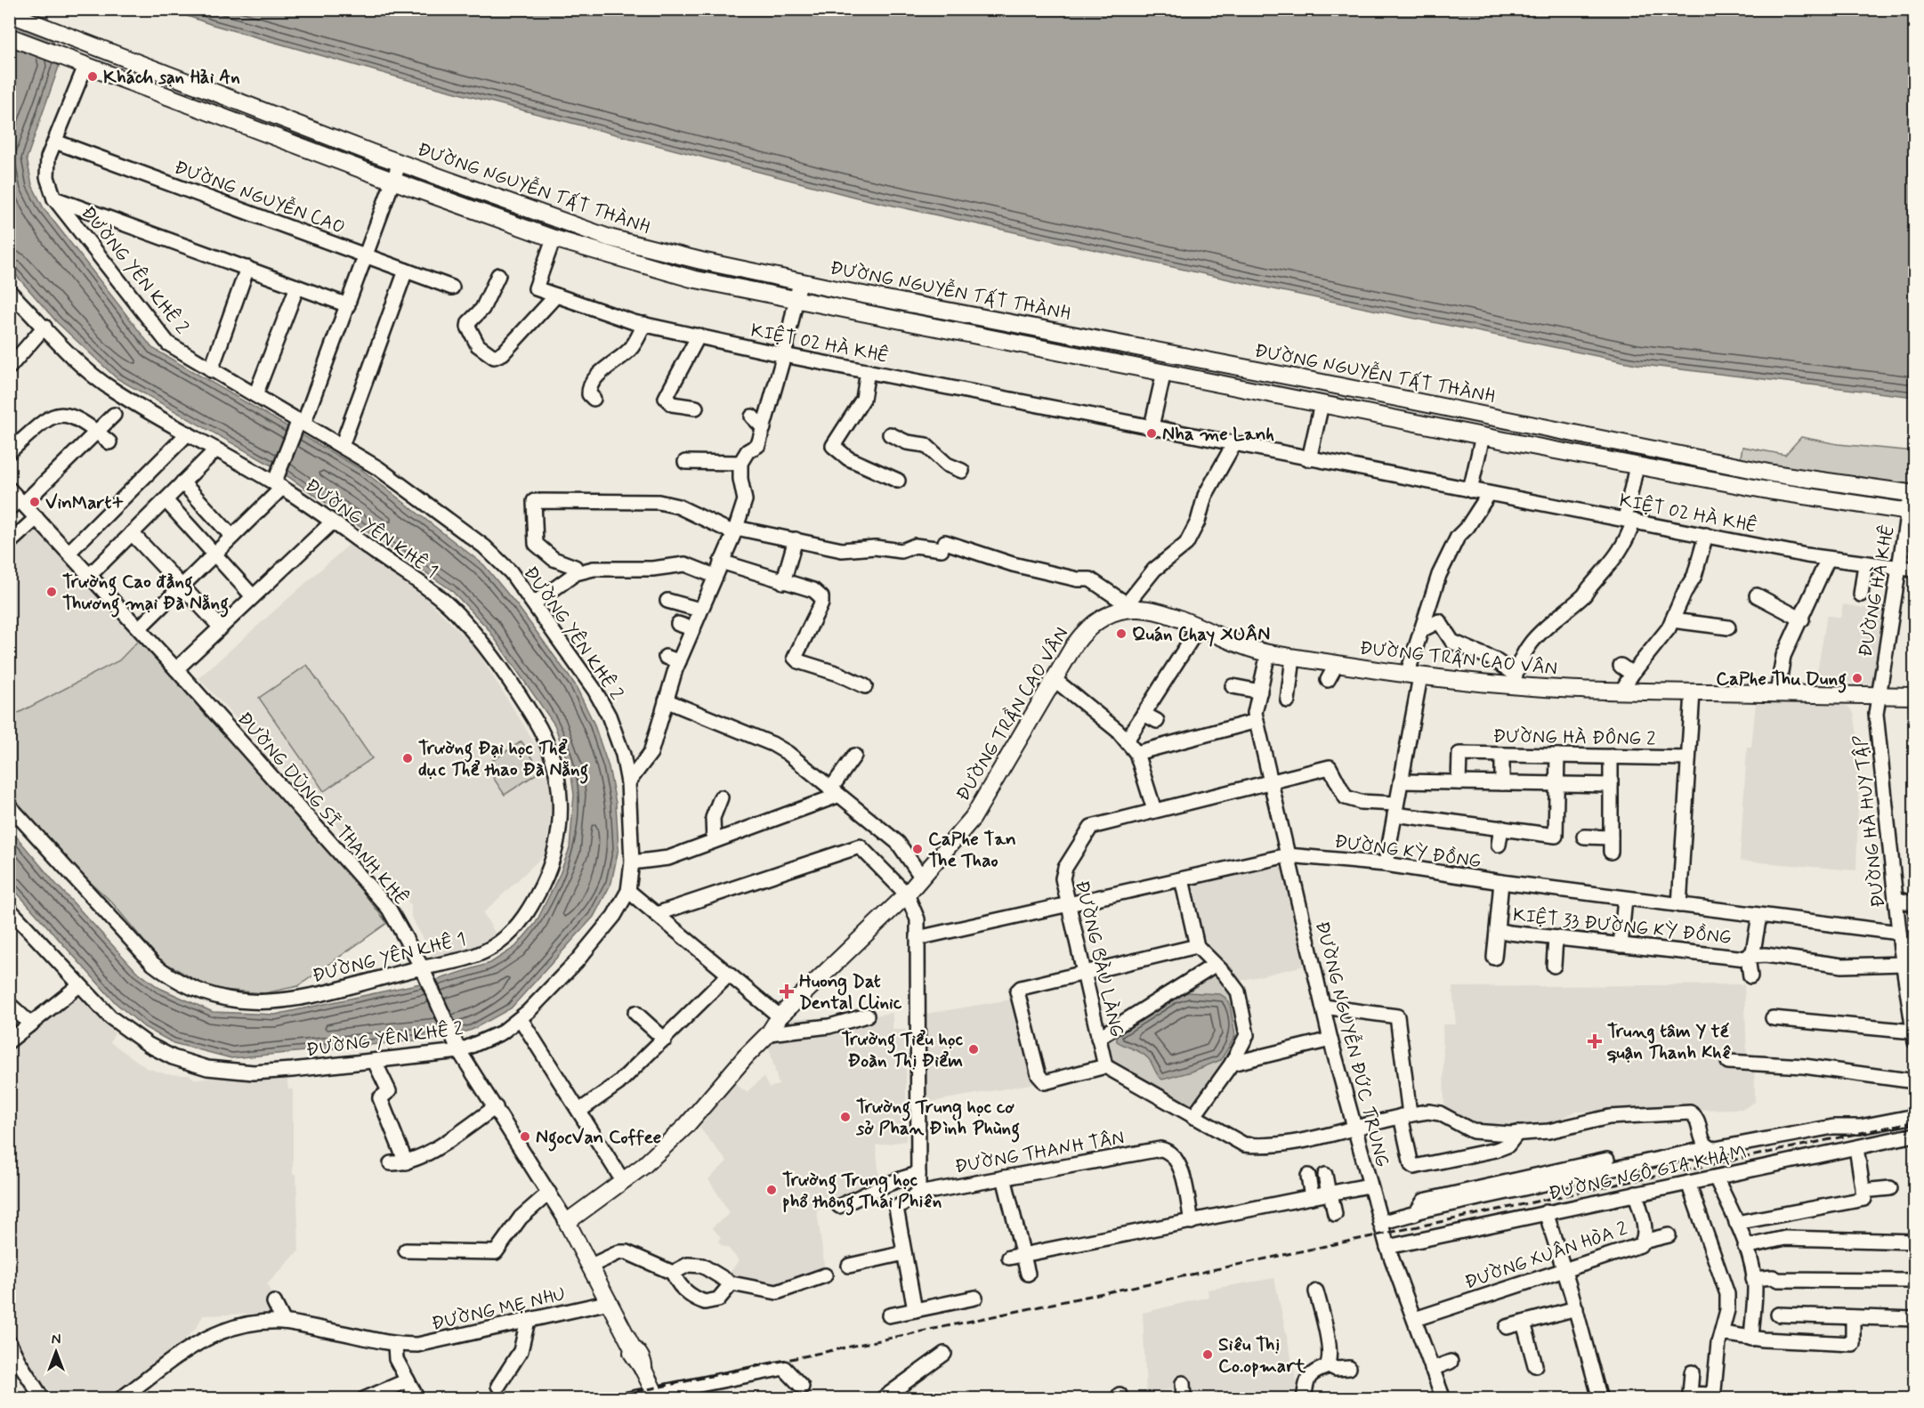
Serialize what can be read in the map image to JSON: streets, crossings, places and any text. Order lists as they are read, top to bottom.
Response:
{
  "streets": {
    "main road": ["ĐƯỜNG NGUYỄN TẤT THÀNH", "ĐƯỜNG TRẦN CAO VÂN"],
    "street": [
      "ĐƯỜNG NGUYỄN CAO",
      "ĐƯỜNG YÊN KHÊ 2",
      "KIỆT 02 HÀ KHÊ",
      "ĐƯỜNG YÊN KHÊ 1",
      "ĐƯỜNG HÀ KHÊ",
      "ĐƯỜNG HÀ ĐÔNG 2",
      "ĐƯỜNG DŨNG SĨ THANH KHÊ",
      "ĐƯỜNG HÀ HUY TẬP",
      "ĐƯỜNG KỲ ĐỒNG",
      "KIỆT 33 ĐƯỜNG KỲ ĐỒNG",
      "ĐƯỜNG BÀU LÀNG",
      "ĐƯỜNG NGUYỄN ĐỨC TRUNG",
      "ĐƯỜNG THANH TÂN",
      "ĐƯỜNG NGÔ GIA KHẢM",
      "ĐƯỜNG XUÂN HÒA 2",
      "ĐƯỜNG MẸ NHU"
    ]
  },
  "crossings": [
    ["ĐƯỜNG NGUYỄN TẤT THÀNH", "ĐƯỜNG YÊN KHÊ 2"],
    ["ĐƯỜNG NGUYỄN TẤT THÀNH", "KIỆT 02 HÀ KHÊ"],
    ["ĐƯỜNG NGUYỄN TẤT THÀNH", "ĐƯỜNG HÀ KHÊ"],
    ["ĐƯỜNG NGUYỄN CAO", "ĐƯỜNG YÊN KHÊ 2"],
    ["ĐƯỜNG YÊN KHÊ 2", "ĐƯỜNG DŨNG SĨ THANH KHÊ"],
    ["KIỆT 02 HÀ KHÊ", "ĐƯỜNG HÀ KHÊ"],
    ["ĐƯỜNG YÊN KHÊ 1", "ĐƯỜNG DŨNG SĨ THANH KHÊ"],
    ["ĐƯỜNG HÀ KHÊ", "ĐƯỜNG TRẦN CAO VÂN"],
    ["ĐƯỜNG HÀ KHÊ", "ĐƯỜNG HÀ HUY TẬP"],
    ["ĐƯỜNG TRẦN CAO VÂN", "ĐƯỜNG DŨNG SĨ THANH KHÊ"],
    ["ĐƯỜNG TRẦN CAO VÂN", "ĐƯỜNG HÀ HUY TẬP"],
    ["ĐƯỜNG TRẦN CAO VÂN", "ĐƯỜNG NGUYỄN ĐỨC TRUNG"],
    ["ĐƯỜNG HÀ HUY TẬP", "ĐƯỜNG KỲ ĐỒNG"],
    ["ĐƯỜNG KỲ ĐỒNG", "KIỆT 33 ĐƯỜNG KỲ ĐỒNG"],
    ["ĐƯỜNG KỲ ĐỒNG", "ĐƯỜNG BÀU LÀNG"],
    ["ĐƯỜNG KỲ ĐỒNG", "ĐƯỜNG NGUYỄN ĐỨC TRUNG"],
    ["ĐƯỜNG BÀU LÀNG", "ĐƯỜNG NGUYỄN ĐỨC TRUNG"],
    ["ĐƯỜNG NGUYỄN ĐỨC TRUNG", "ĐƯỜNG NGÔ GIA KHẢM"],
    ["ĐƯỜNG NGUYỄN ĐỨC TRUNG", "ĐƯỜNG XUÂN HÒA 2"],
    ["ĐƯỜNG NGÔ GIA KHẢM", "ĐƯỜNG XUÂN HÒA 2"]
  ],
  "places": {
    "other": [
      "Khách sạn Hải An",
      "Nha me Lanh",
      "VinMart+",
      "Trường Cao đẳng Thương mại Đà Nẵng",
      "Quán Chay XUÂN",
      "CaPhe Thu Dung",
      "Trường Đại học Thể dục Thể thao Đà Nẵng",
      "CaPhe Tan The Thao",
      "Trường Tiểu học Đoàn Thị Điểm",
      "Trường Trung học cơ sở Phan Đình Phùng",
      "NgocVan Coffee",
      "Trường Trung học phổ thông Thái Phiên",
      "Siêu Thị Co.opmart"
    ],
    "health": ["Huong Dat Dental Clinic", "Trung tâm Y tế quận Thanh Khê"]
  },
  "north": "top"
}
